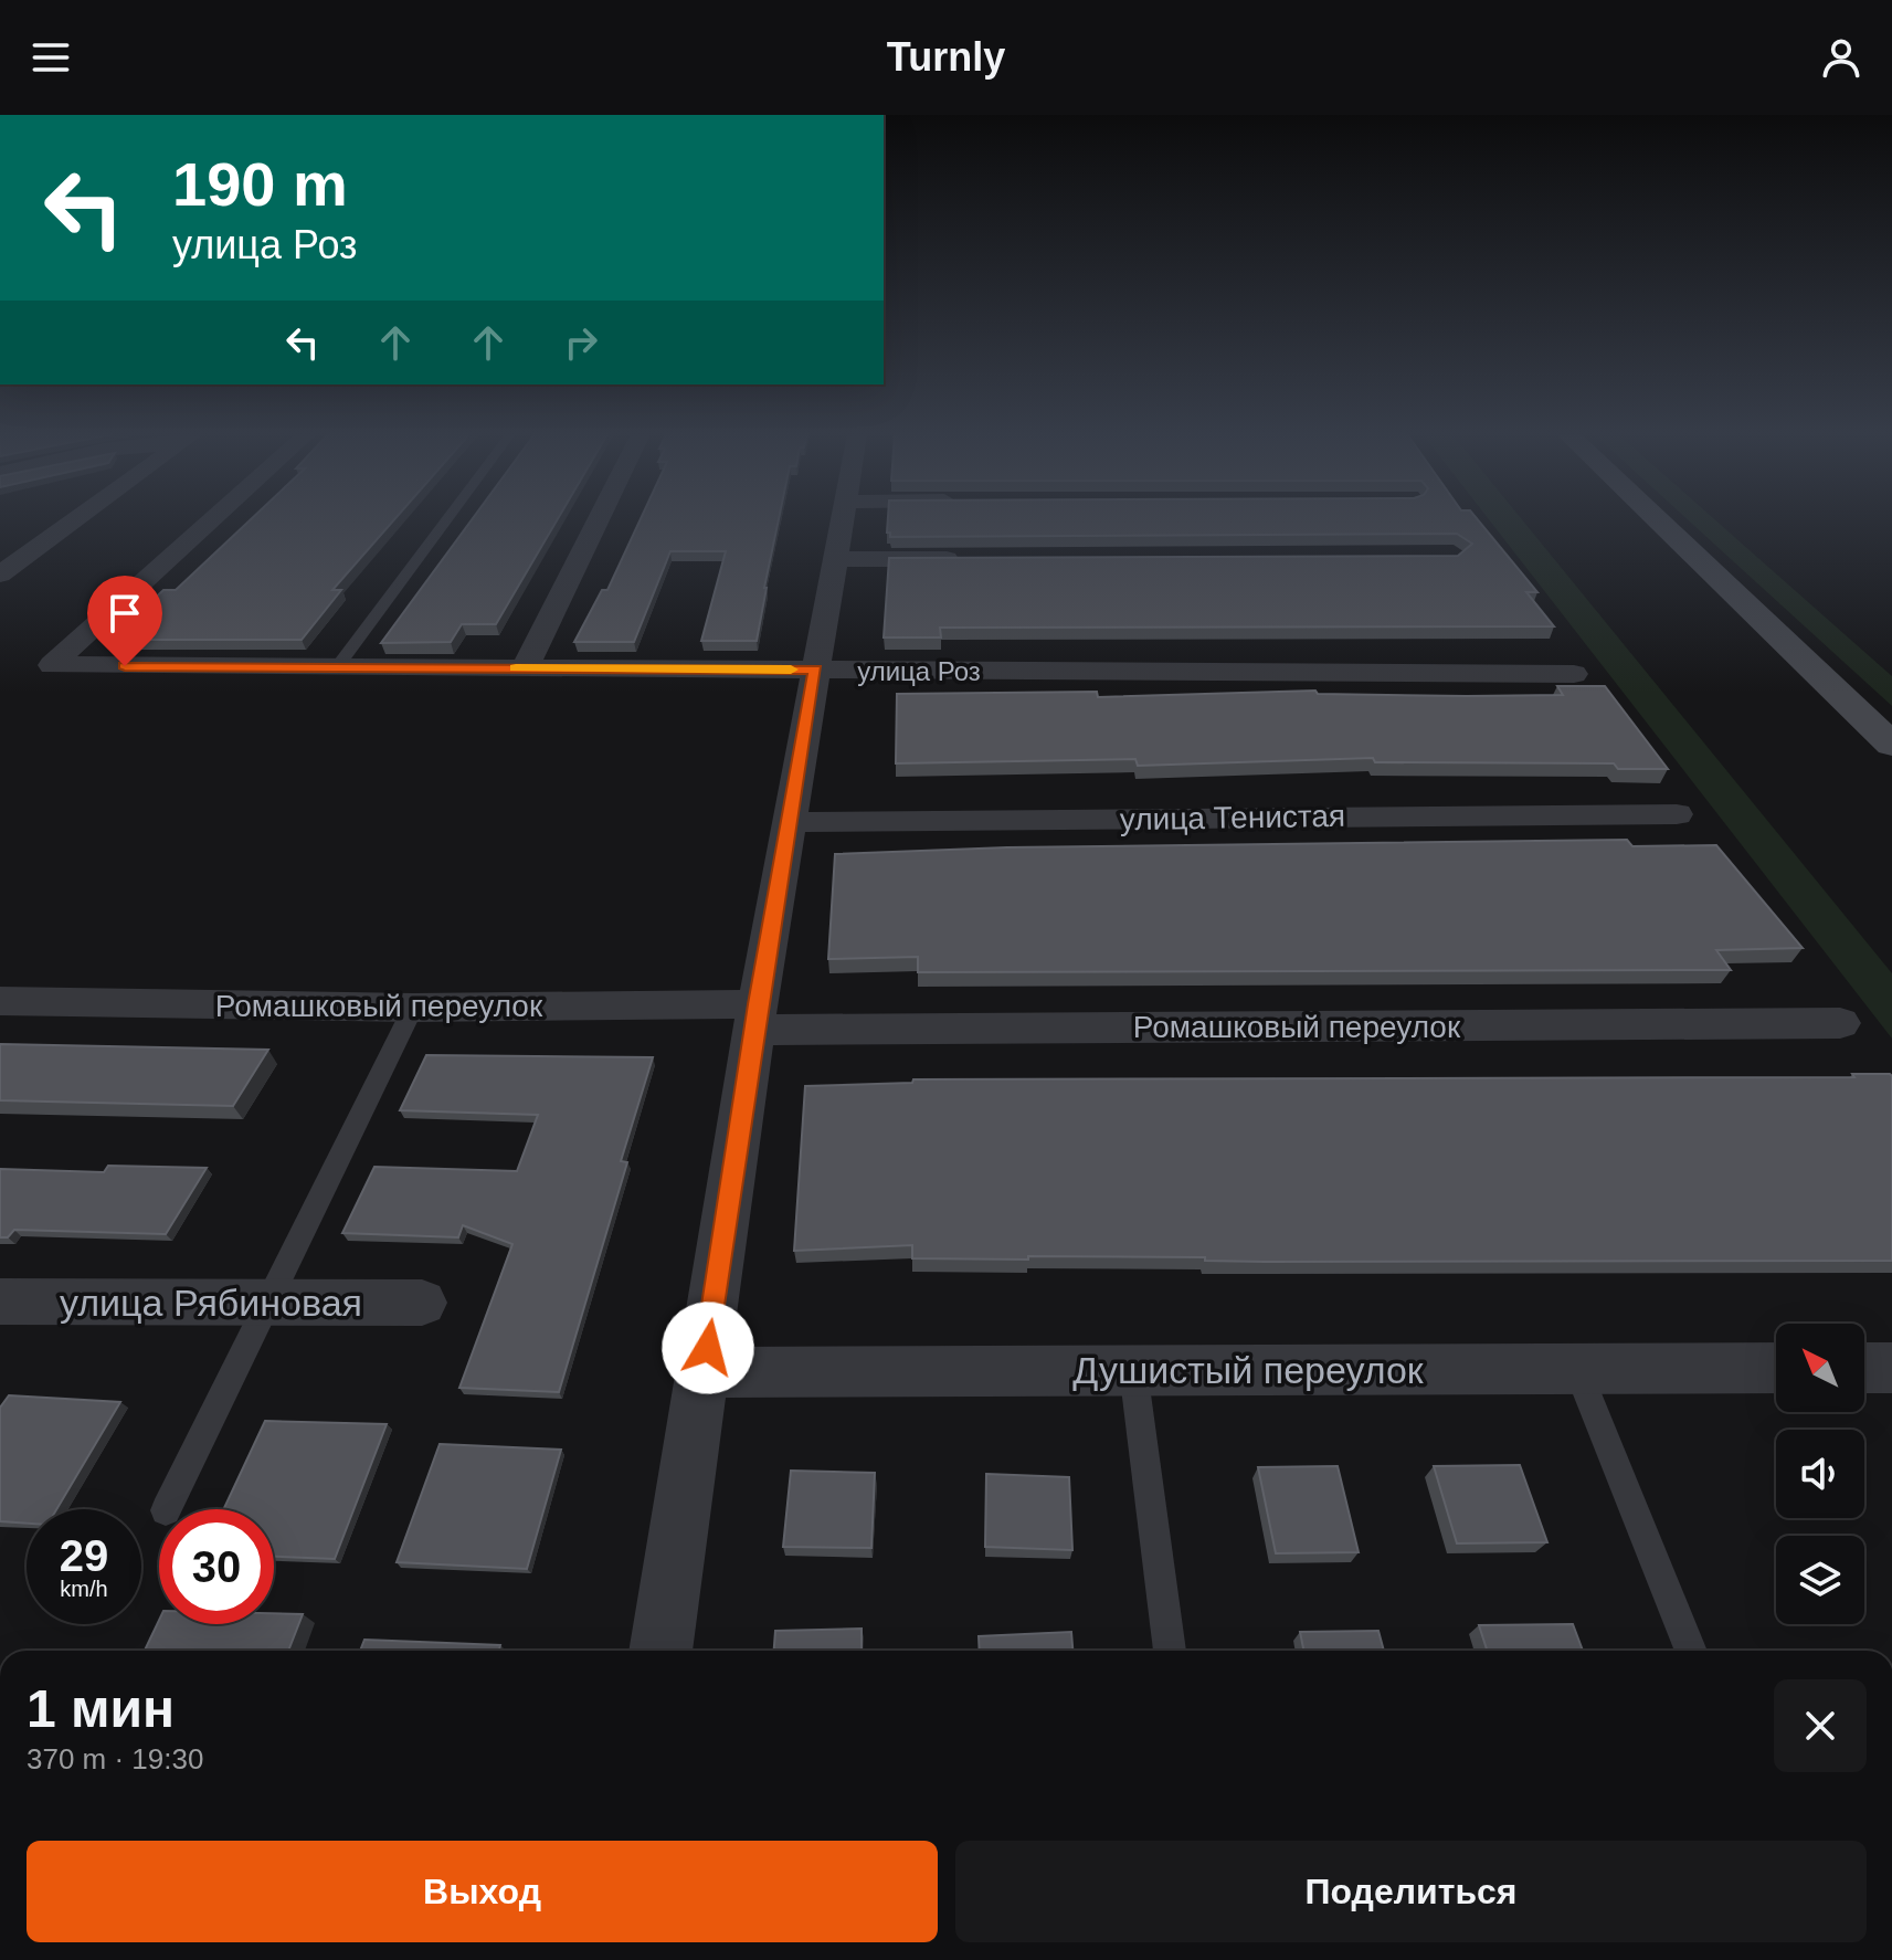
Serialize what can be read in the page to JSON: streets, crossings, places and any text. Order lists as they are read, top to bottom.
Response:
{
  "streets": {
    "street": [
      "улица Роз",
      "улица Тенистая",
      "Ромашковый переулок",
      "улица Рябиновая",
      "Душистый переулок"
    ]
  },
  "north": "top left",
  "page": {
    "header": "Turnly",
    "turn": ["190 m", "улица Роз"],
    "speed": "29 km/h",
    "limit": "30",
    "heading": ["1 мин", "370 m · 19:30"],
    "buttons": ["Выход", "Поделиться"]
  }
}
